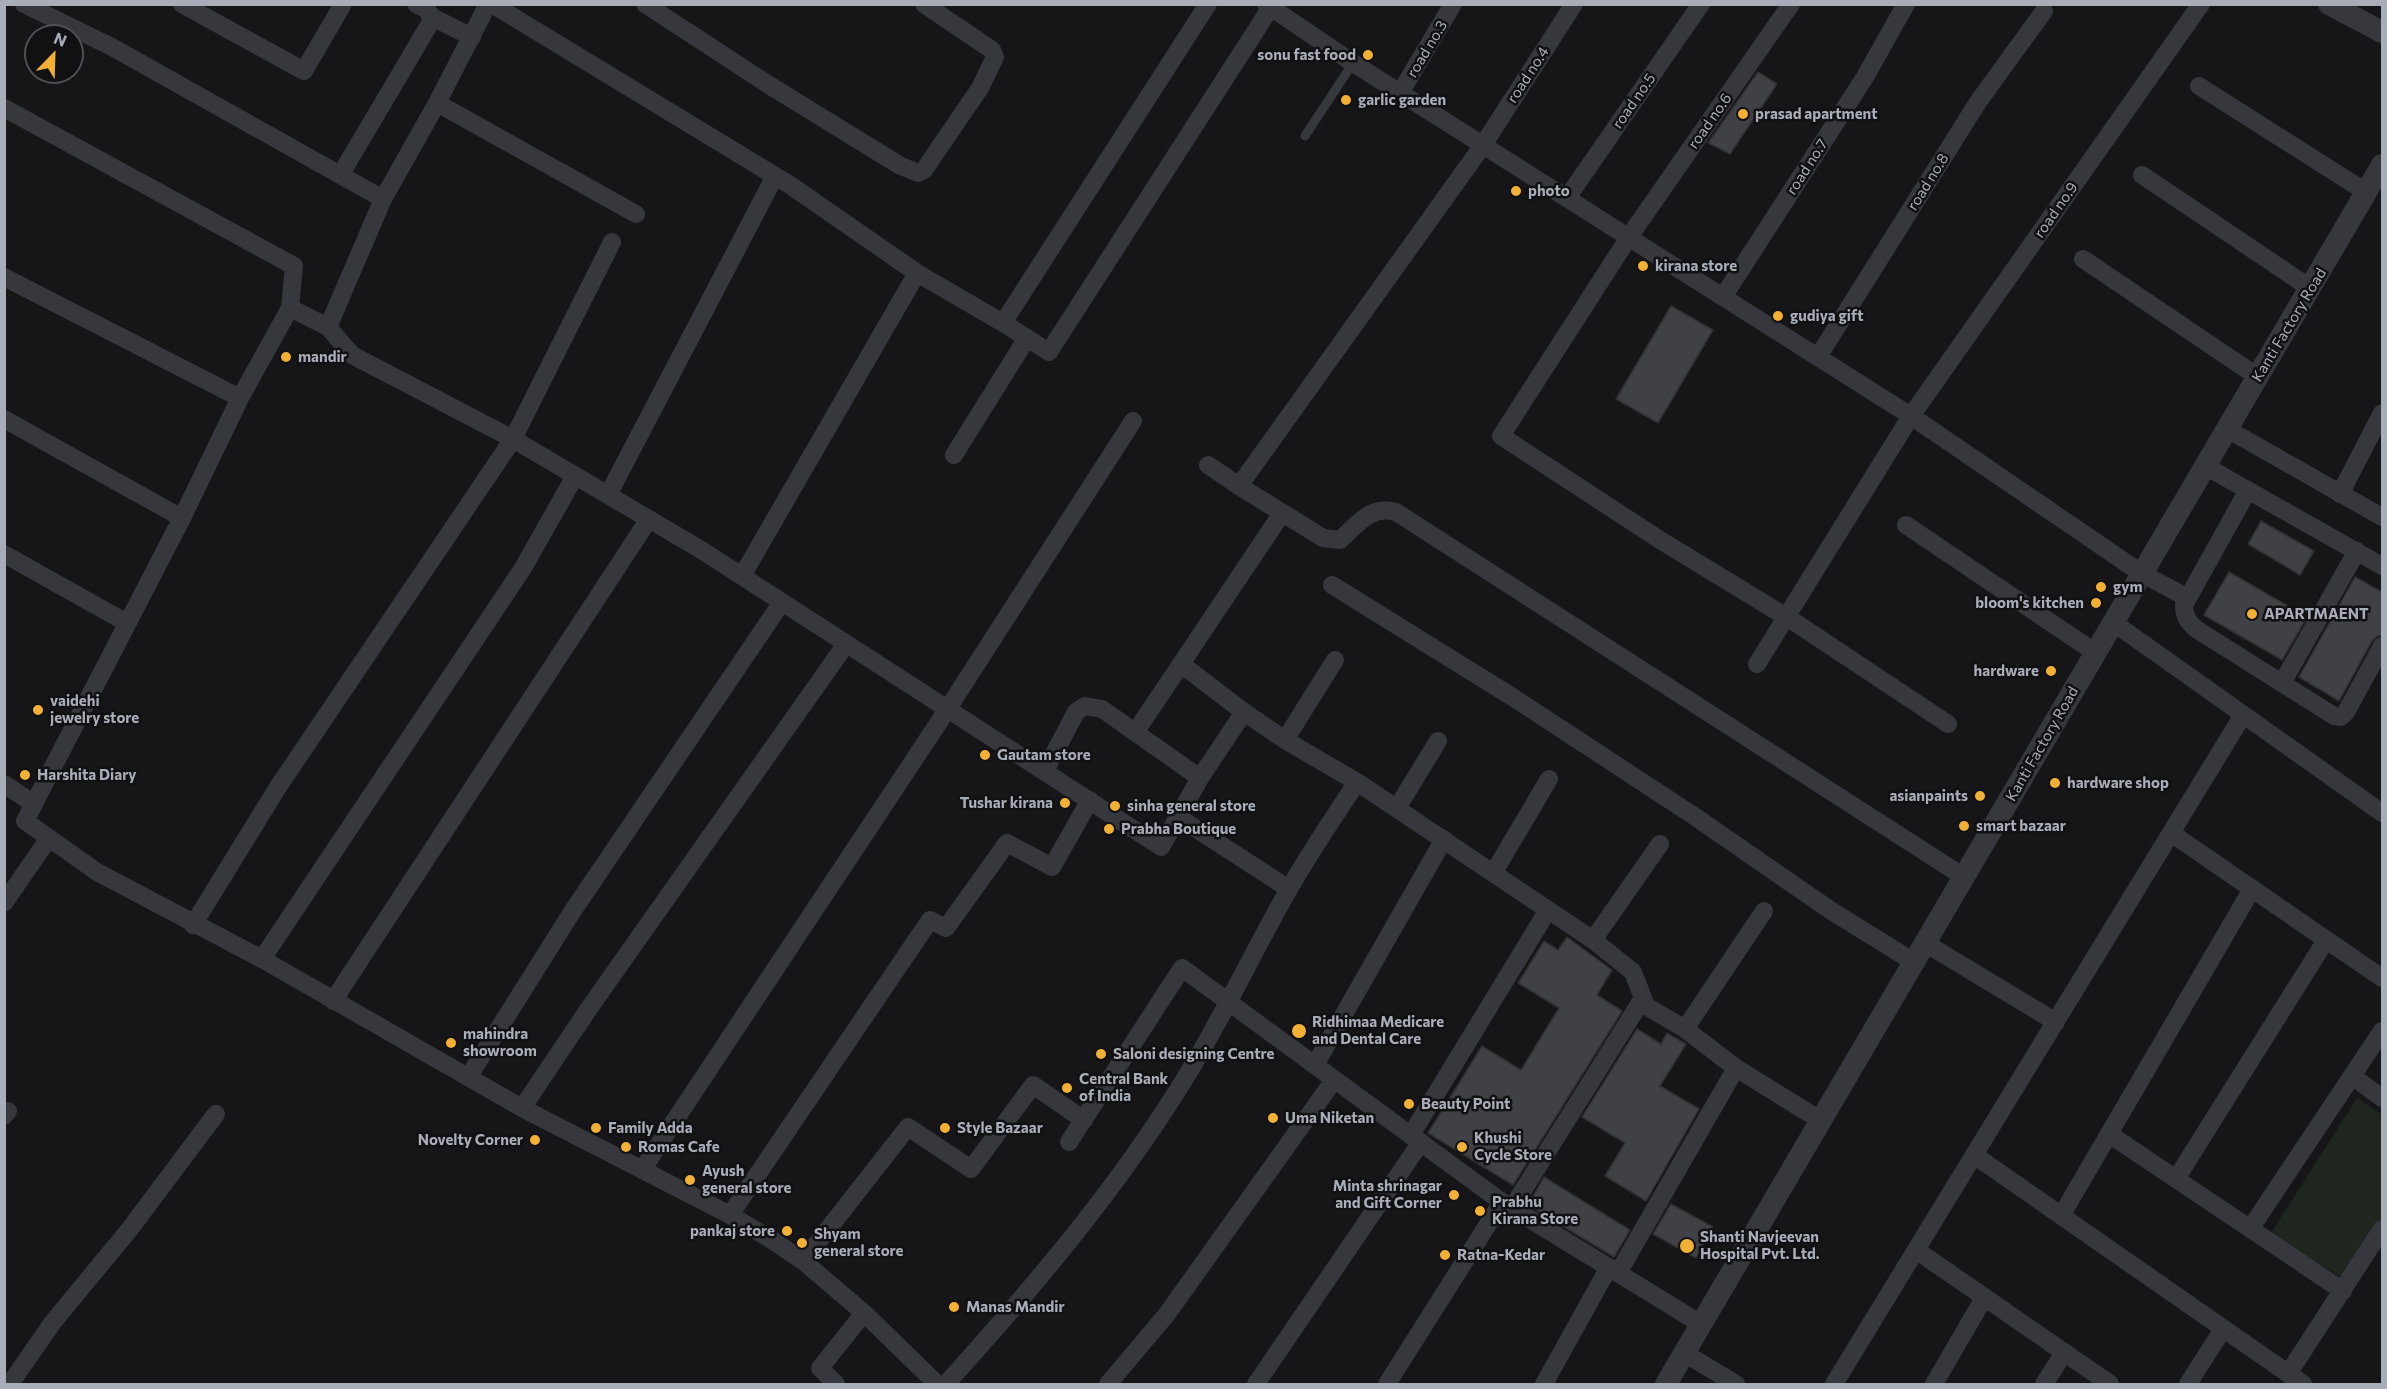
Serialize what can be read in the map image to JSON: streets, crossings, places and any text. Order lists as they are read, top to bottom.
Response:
{
  "streets": {
    "street": [
      "road no.3",
      "road no.4",
      "road no.5",
      "road no.6",
      "road no.7",
      "road no.8",
      "road no.9",
      "Kanti Factory Road"
    ]
  },
  "crossings": [
    ["road no.6", "road no.9"]
  ],
  "places": [
    "sonu fast food",
    "garlic garden",
    "prasad apartment",
    "photo",
    "kirana store",
    "gudiya gift",
    "mandir",
    "gym",
    "bloom's kitchen",
    "APARTMAENT",
    "hardware",
    "vaidehi jewelry store",
    "Gautam store",
    "Harshita Diary",
    "hardware shop",
    "asianpaints",
    "Tushar kirana",
    "sinha general store",
    "smart bazaar",
    "Prabha Boutique",
    "Ridhimaa Medicare and Dental Care",
    "mahindra showroom",
    "Saloni designing Centre",
    "Central Bank of India",
    "Beauty Point",
    "Uma Niketan",
    "Family Adda",
    "Style Bazaar",
    "Novelty Corner",
    "Romas Cafe",
    "Khushi Cycle Store",
    "Ayush general store",
    "Minta shrinagar and Gift Corner",
    "Prabhu Kirana Store",
    "pankaj store",
    "Shyam general store",
    "Shanti Navjeevan Hospital Pvt. Ltd.",
    "Ratna-Kedar",
    "Manas Mandir"
  ],
  "north": "top right"
}
